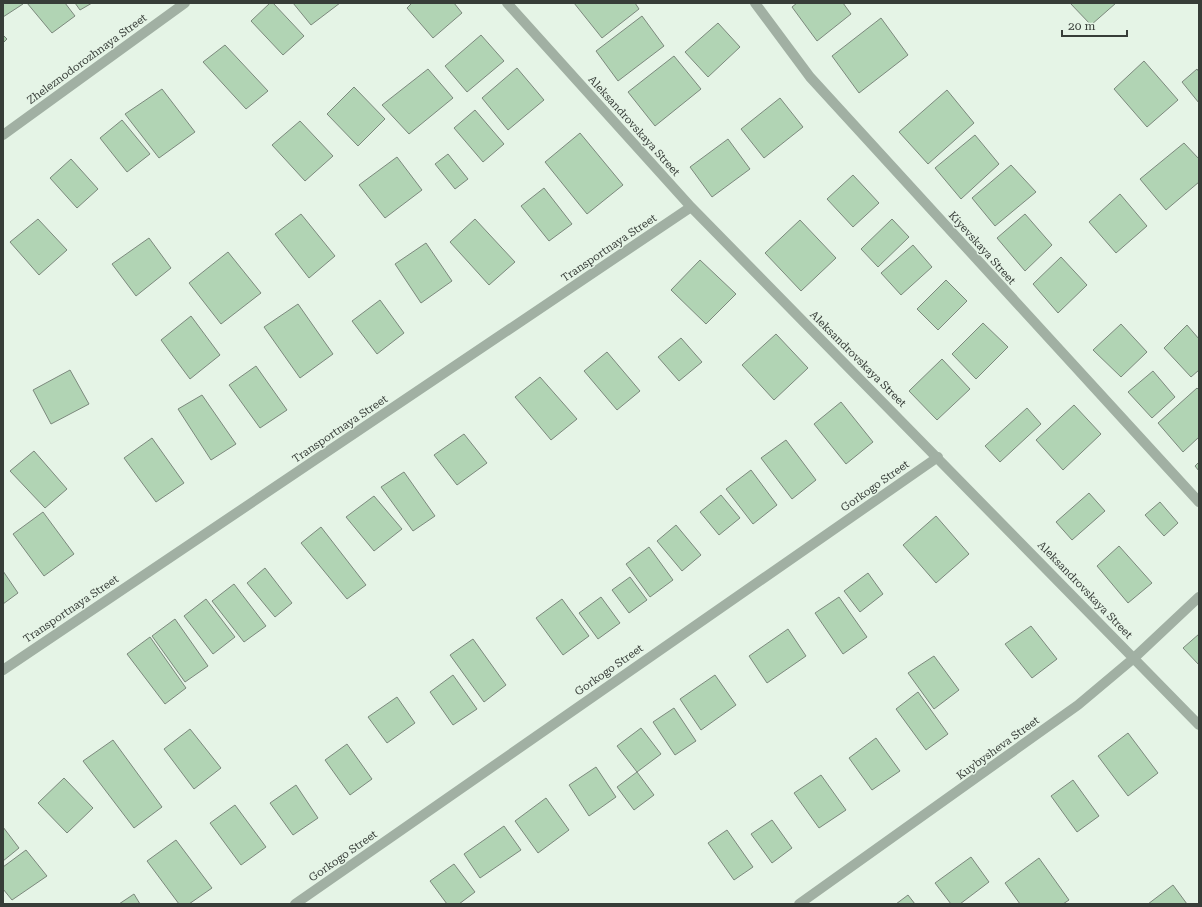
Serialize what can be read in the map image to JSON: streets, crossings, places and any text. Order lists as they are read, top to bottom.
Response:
{
  "streets": {
    "street": [
      "Zheleznodorozhnaya Street",
      "Aleksandrovskaya Street",
      "Transportnaya Street",
      "Kiyevskaya Street",
      "Gorkogo Street",
      "Kuybysheva Street"
    ]
  },
  "crossings": [
    ["Aleksandrovskaya Street", "Transportnaya Street"],
    ["Aleksandrovskaya Street", "Gorkogo Street"],
    ["Aleksandrovskaya Street", "Kuybysheva Street"]
  ],
  "scale_bar": "20 m"
}
